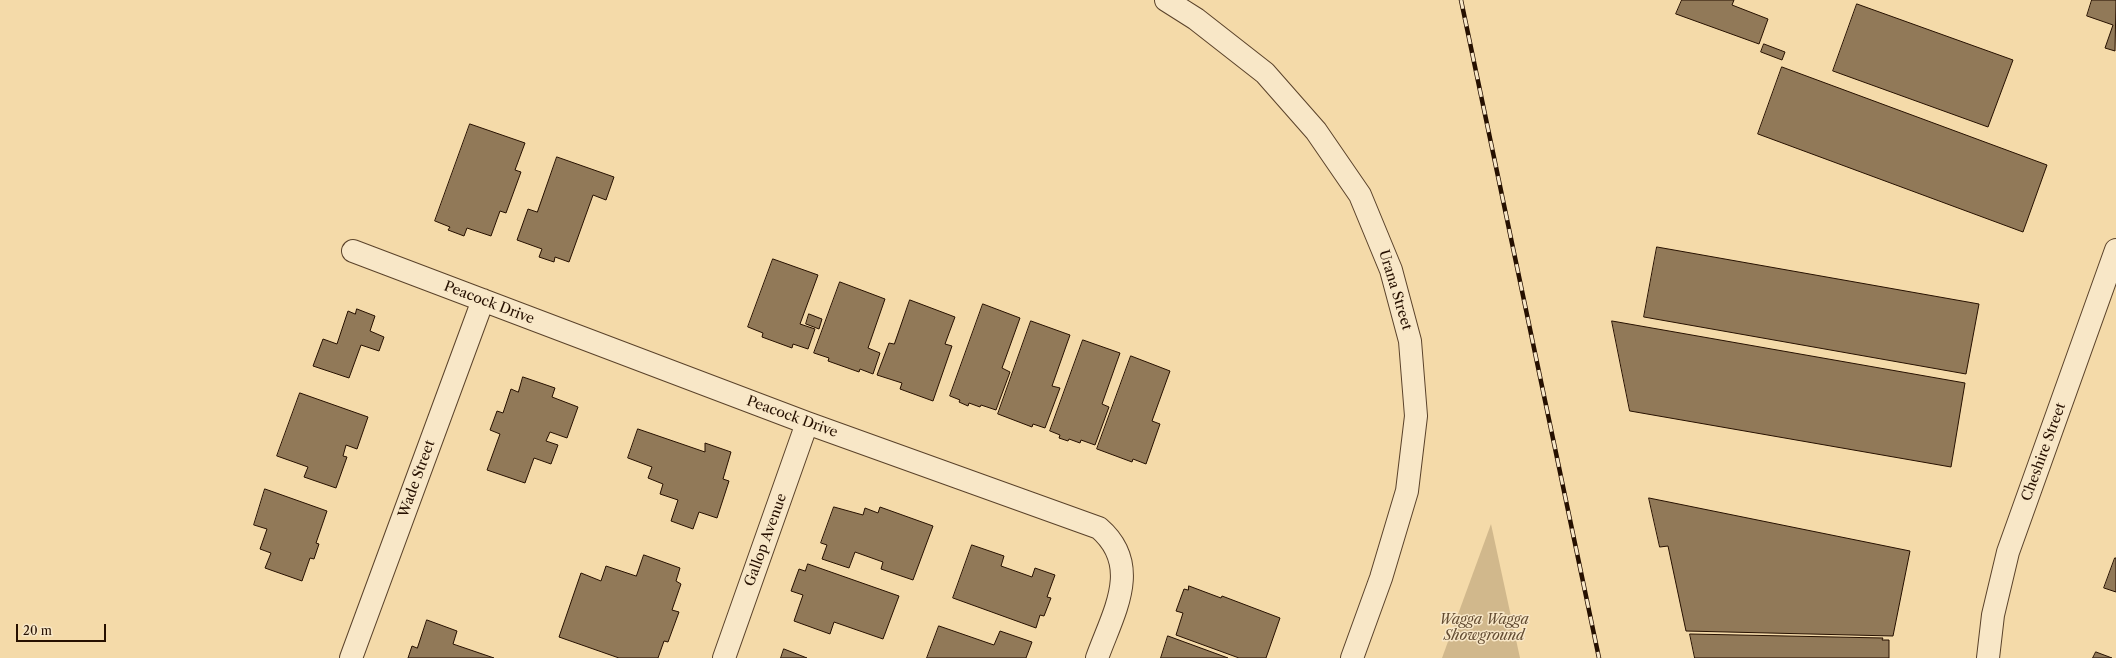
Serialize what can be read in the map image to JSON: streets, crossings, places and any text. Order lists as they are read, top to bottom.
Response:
{
  "streets": {
    "street": [
      "Urana Street",
      "Peacock Drive",
      "Cheshire Street",
      "Wade Street",
      "Gallop Avenue"
    ]
  },
  "crossings": [
    ["Peacock Drive", "Wade Street"],
    ["Peacock Drive", "Gallop Avenue"]
  ],
  "parks": ["Wagga Wagga Showground"],
  "scale_bar": "20 m"
}
